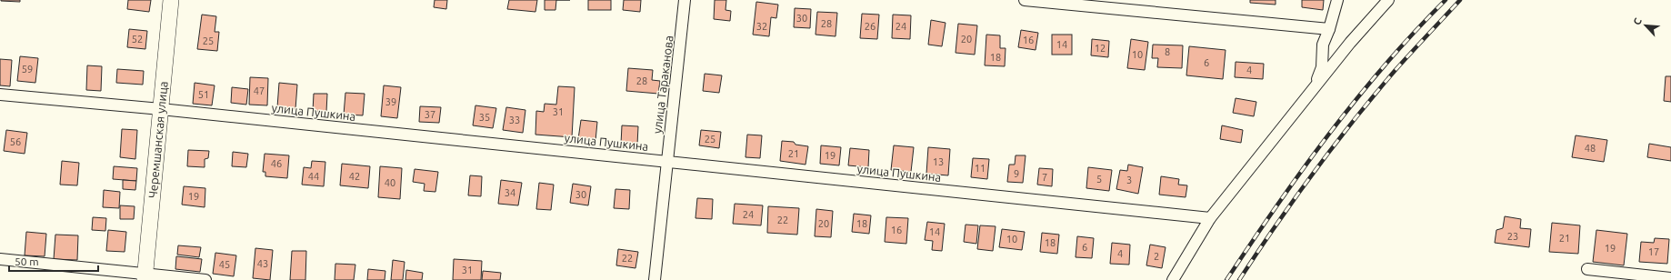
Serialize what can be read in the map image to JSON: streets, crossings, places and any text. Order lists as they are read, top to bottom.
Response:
{
  "streets": {
    "main road": ["Черемшанская улица"],
    "street": ["улица Тараканова", "улица Пушкина"]
  },
  "crossings": [
    ["улица Тараканова", "улица Пушкина"],
    ["улица Пушкина", "Черемшанская улица"]
  ],
  "house_numbers": [
    "30",
    "28",
    "32",
    "26",
    "24",
    "52",
    "20",
    "16",
    "25",
    "14",
    "12",
    "8",
    "10",
    "18",
    "6",
    "59",
    "4",
    "28",
    "47",
    "51",
    "39",
    "31",
    "37",
    "35",
    "33",
    "25",
    "56",
    "48",
    "21",
    "19",
    "13",
    "46",
    "11",
    "9",
    "44",
    "42",
    "7",
    "5",
    "3",
    "40",
    "34",
    "30",
    "19",
    "24",
    "22",
    "20",
    "18",
    "16",
    "14",
    "23",
    "21",
    "10",
    "18",
    "6",
    "19",
    "17",
    "4",
    "2",
    "22",
    "43",
    "45",
    "31"
  ],
  "scale_bar": "50 m",
  "north": "top left"
}
